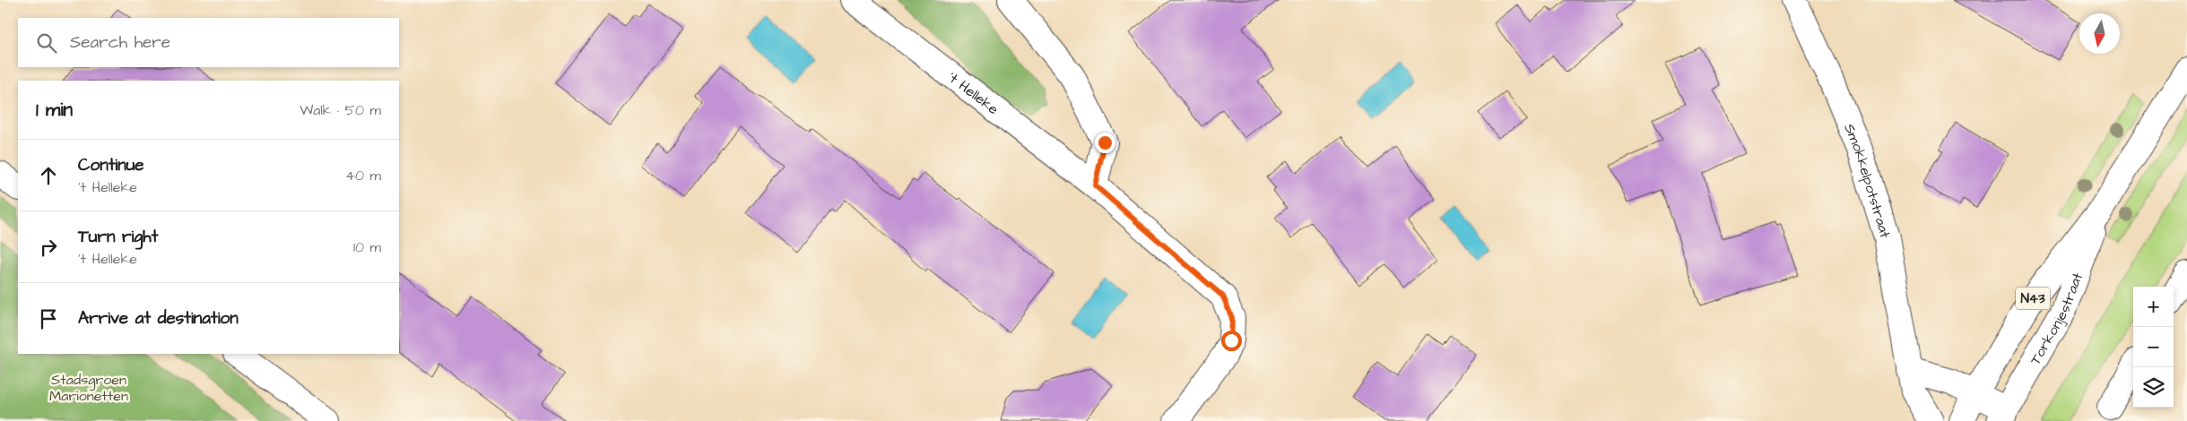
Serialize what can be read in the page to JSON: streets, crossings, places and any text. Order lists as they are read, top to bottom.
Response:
{
  "streets": {
    "street": [
      "'t Helleke",
      "Smokkelpotstraat",
      "N43",
      "Torkonjestraat"
    ]
  },
  "parks": ["Stadsgroen Marionetten"],
  "north": "bottom",
  "page": {
    "search": "Search here",
    "heading": ["1 min", "Walk · 50 m"],
    "list": [
      ["Continue", "'t Helleke", "40 m"],
      ["Turn right", "'t Helleke", "10 m"],
      "Arrive at destination"
    ],
    "map_buttons": ["+", "−"]
  }
}
